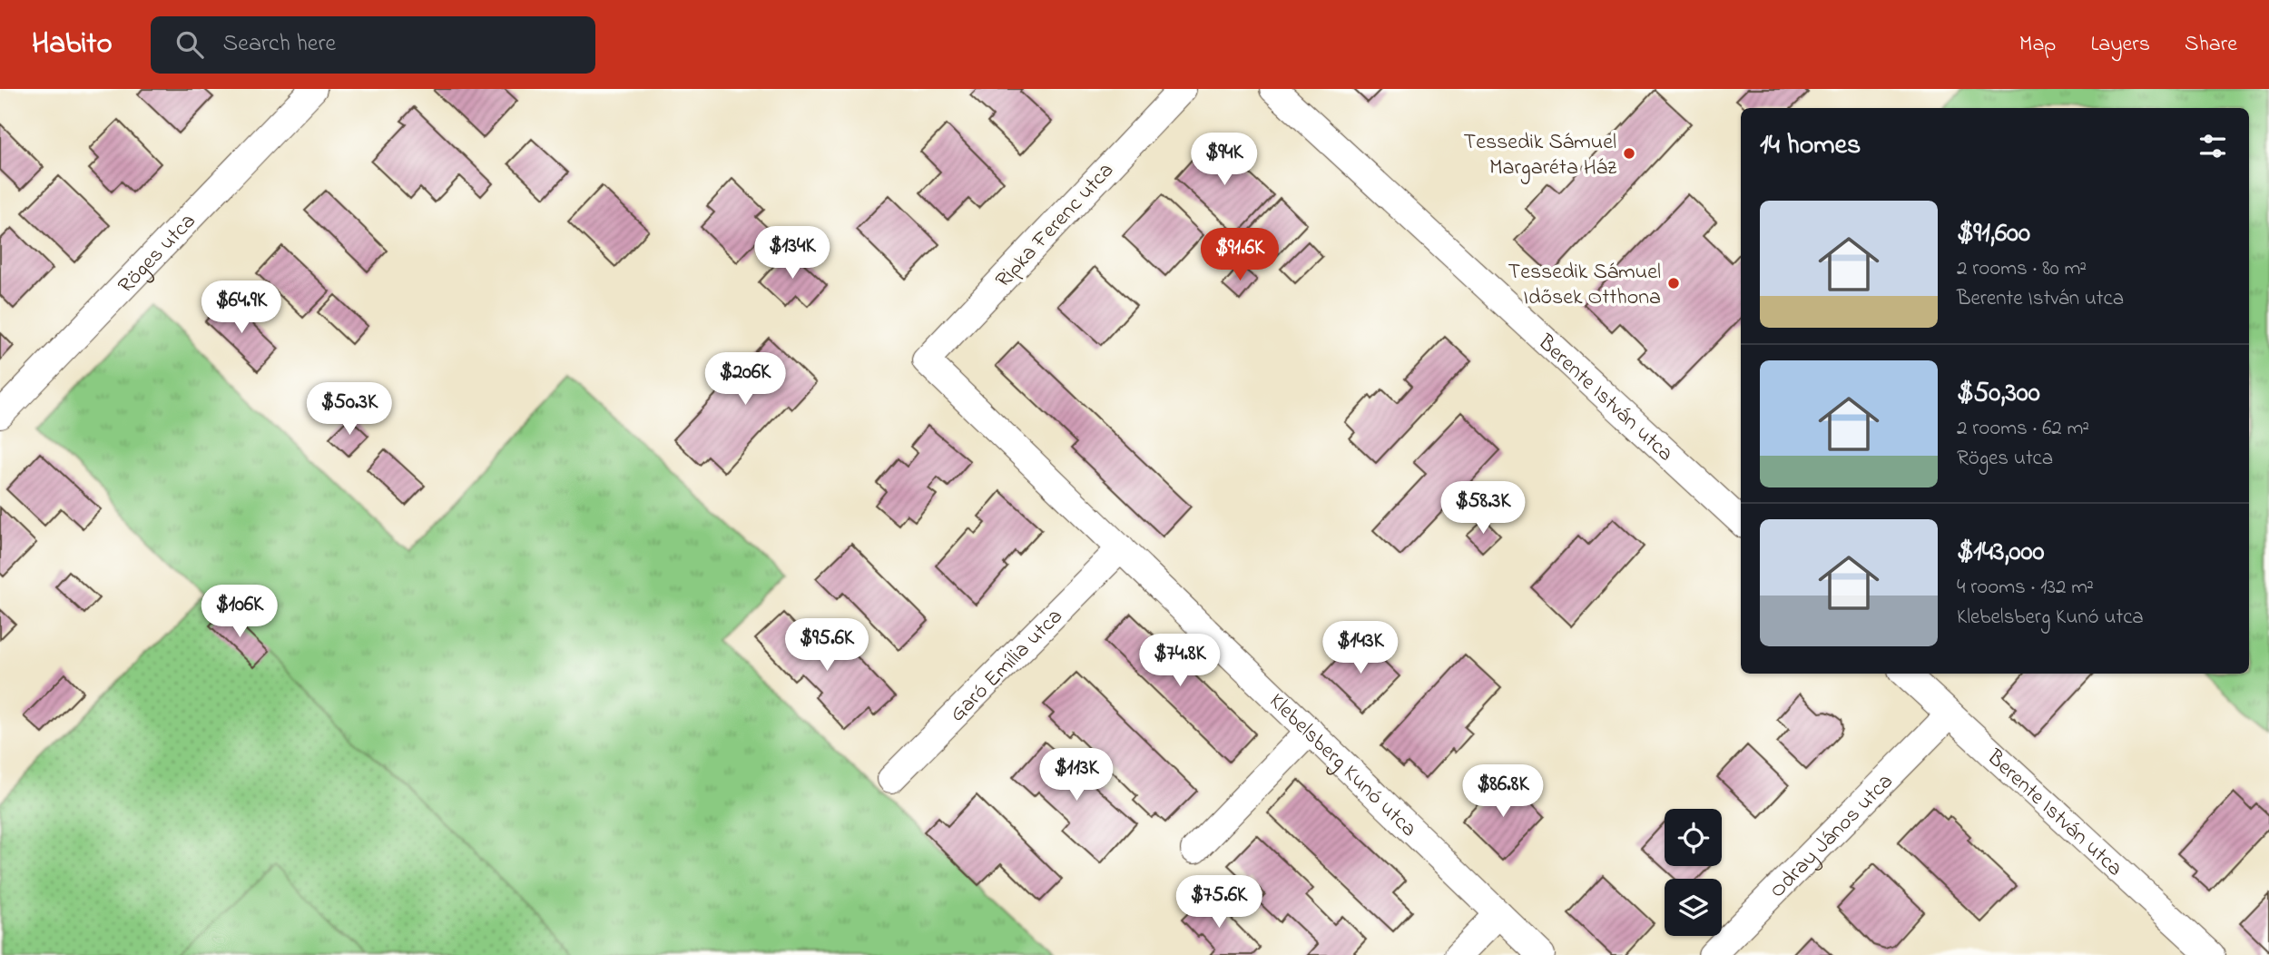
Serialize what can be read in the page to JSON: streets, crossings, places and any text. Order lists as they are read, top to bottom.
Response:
{
  "streets": {
    "street": [
      "Ripka Ferenc utca",
      "Röges utca",
      "Berente István utca",
      "Garó Emília utca",
      "Klebelsberg Kunó utca",
      "Odray János utca"
    ]
  },
  "crossings": [
    ["Ripka Ferenc utca", "Klebelsberg Kunó utca"],
    ["Berente István utca", "Odray János utca"],
    ["Garó Emília utca", "Klebelsberg Kunó utca"]
  ],
  "places": ["Tessedik Sámuel Margaréta Ház", "Tessedik Sámuel Idősek Otthona"],
  "page": {
    "header": "Habito",
    "search": "Search here",
    "nav": ["Map", "Layers", "Share"],
    "heading": "14 homes",
    "price": [
      "$94K",
      "$134K",
      "$91.6K",
      "$64.9K",
      "$206K",
      "$50.3K",
      "$58.3K",
      "$106K",
      "$95.6K",
      "$143K",
      "$74.8K",
      "$113K",
      "$86.8K",
      "$75.6K"
    ],
    "list": [
      {
        "name": "$91,600",
        "note": "2 rooms · 80 m² · Berente István utca"
      },
      {
        "name": "$50,300",
        "note": "2 rooms · 62 m² · Röges utca"
      },
      {
        "name": "$143,000",
        "note": "4 rooms · 132 m² · Klebelsberg Kunó utca"
      }
    ]
  }
}
